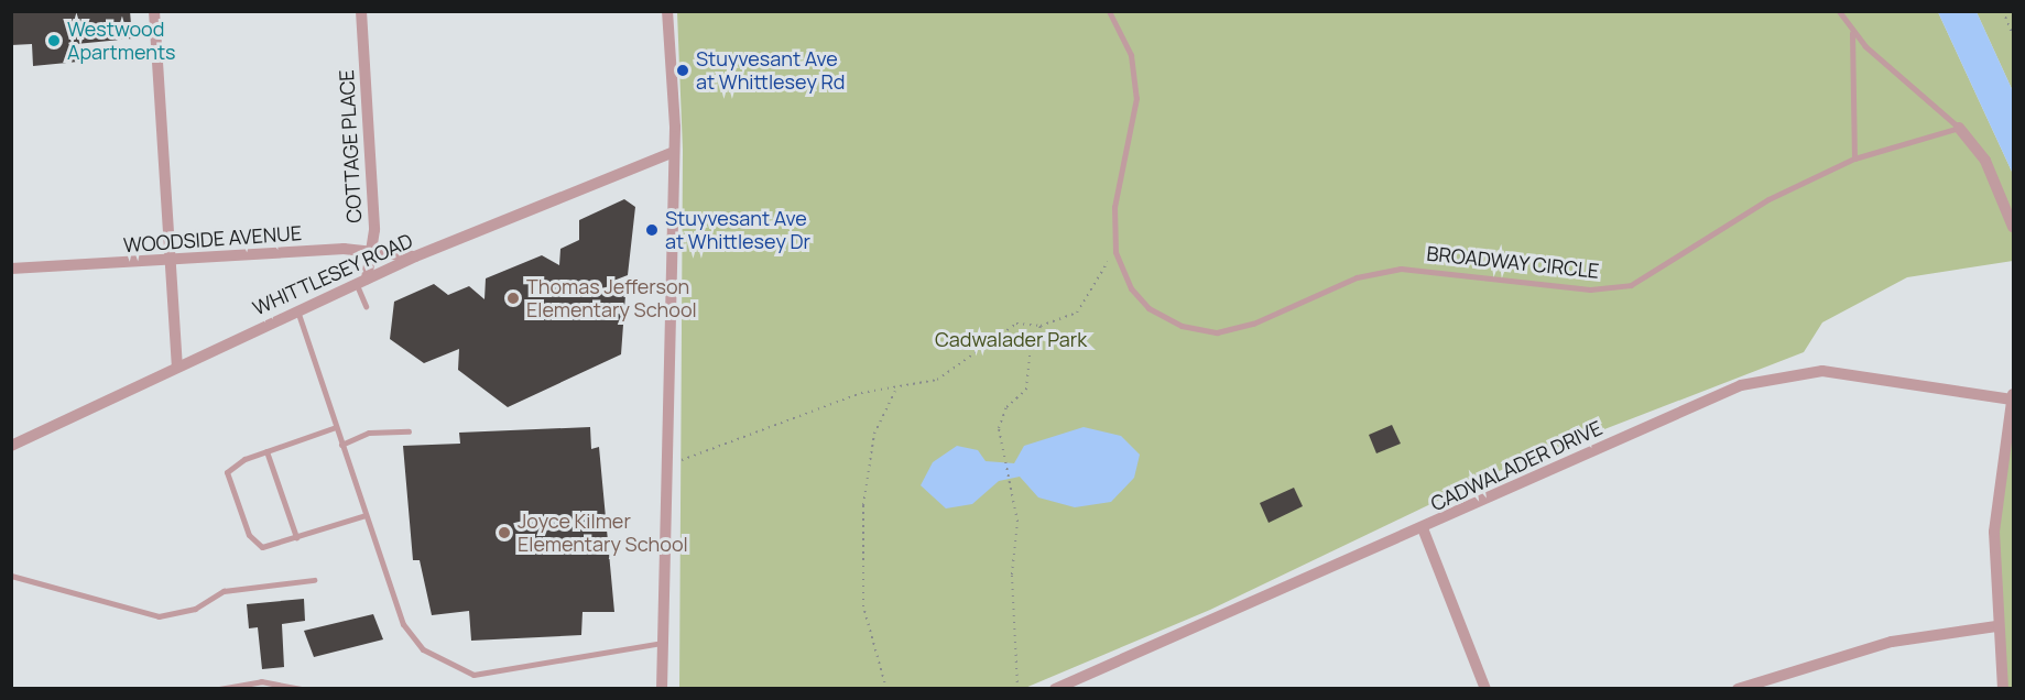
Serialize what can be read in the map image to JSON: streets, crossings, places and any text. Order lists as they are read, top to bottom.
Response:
{
  "streets": {
    "street": [
      "COTTAGE PLACE",
      "WOODSIDE AVENUE",
      "WHITTLESEY ROAD",
      "CADWALADER DRIVE"
    ],
    "lane": ["BROADWAY CIRCLE"]
  },
  "crossings": [
    ["COTTAGE PLACE", "WOODSIDE AVENUE"],
    ["COTTAGE PLACE", "WHITTLESEY ROAD"],
    ["WOODSIDE AVENUE", "WHITTLESEY ROAD"]
  ],
  "parks": ["Cadwalader Park"],
  "places": [
    "Westwood Apartments",
    "Stuyvesant Ave at Whittlesey Rd",
    "Stuyvesant Ave at Whittlesey Dr",
    "Thomas Jefferson Elementary School",
    "Joyce Kilmer Elementary School"
  ]
}
